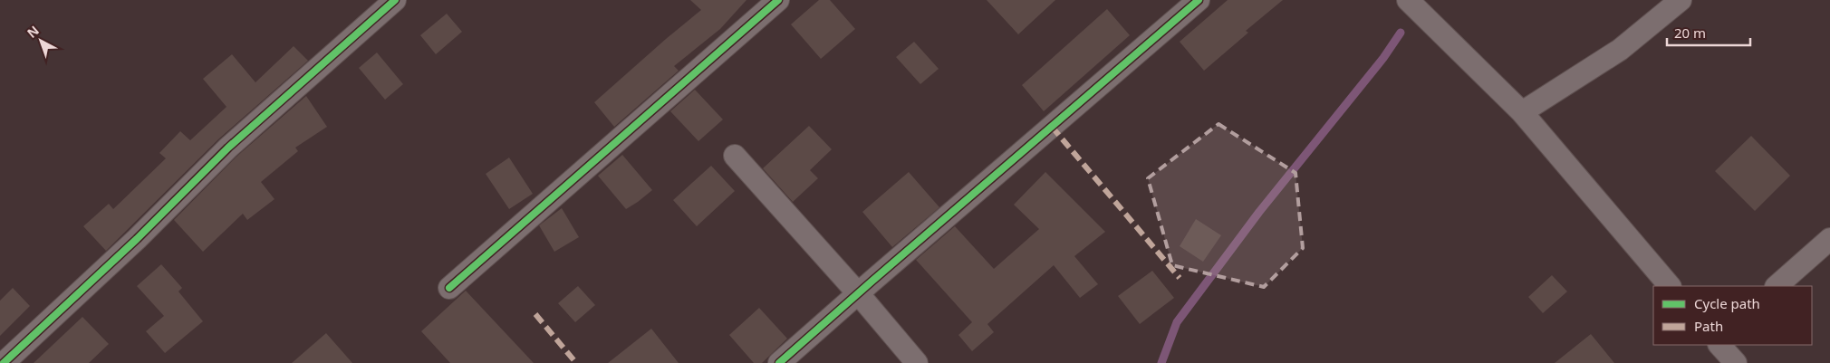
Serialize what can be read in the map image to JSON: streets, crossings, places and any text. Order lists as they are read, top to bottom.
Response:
{
  "legend": ["Cycle path", "Path"],
  "scale_bar": "20 m",
  "north": "top left"
}
